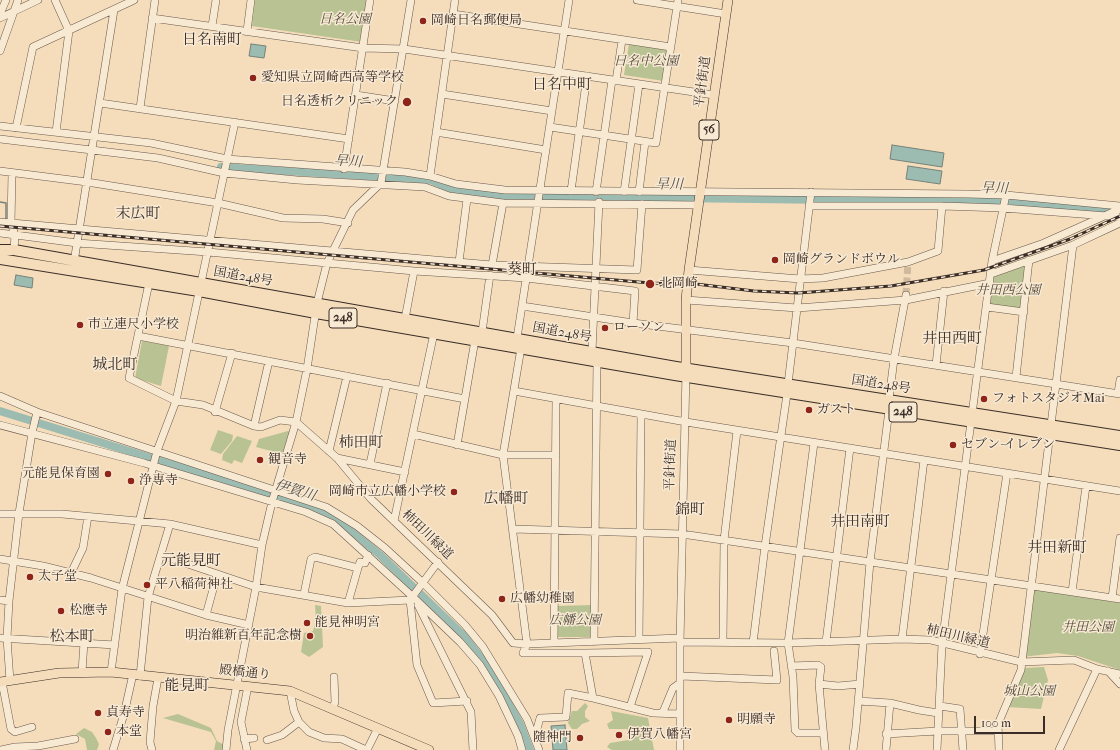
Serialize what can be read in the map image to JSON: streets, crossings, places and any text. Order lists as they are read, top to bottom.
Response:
{
  "streets": {
    "highway": ["国道248号", "248"],
    "main road": ["平針街道", "56", "殿橋通り"],
    "street": ["柿田川緑道"]
  },
  "crossings": [
    ["平針街道", "56"],
    ["平針街道", "国道248号"],
    ["平針街道", "柿田川緑道"]
  ],
  "districts": [
    "日名南町",
    "日名中町",
    "末広町",
    "葵町",
    "井田西町",
    "城北町",
    "柿田町",
    "広幡町",
    "錦町",
    "井田南町",
    "井田新町",
    "元能見町",
    "松本町",
    "能見町"
  ],
  "water": ["早川", "伊賀川"],
  "parks": [
    "日名公園",
    "日名中公園",
    "井田西公園",
    "広幡公園",
    "井田公園",
    "城山公園"
  ],
  "places": [
    "岡崎日名郵便局",
    "愛知県立岡崎西高等学校",
    "日名透析クリニック",
    "岡崎グランドボウル",
    "北岡崎",
    "市立連尺小学校",
    "ローソン",
    "フォトスタジオMai",
    "ガスト",
    "セブン-イレブン",
    "観音寺",
    "元能見保育園",
    "浄専寺",
    "岡崎市立広幡小学校",
    "太子堂",
    "平八稲荷神社",
    "広幡幼稚園",
    "松應寺",
    "能見神明宮",
    "明治維新百年記念樹",
    "貞寿寺",
    "明願寺",
    "本堂",
    "伊賀八幡宮",
    "随神門"
  ],
  "scale_bar": "100 m"
}
